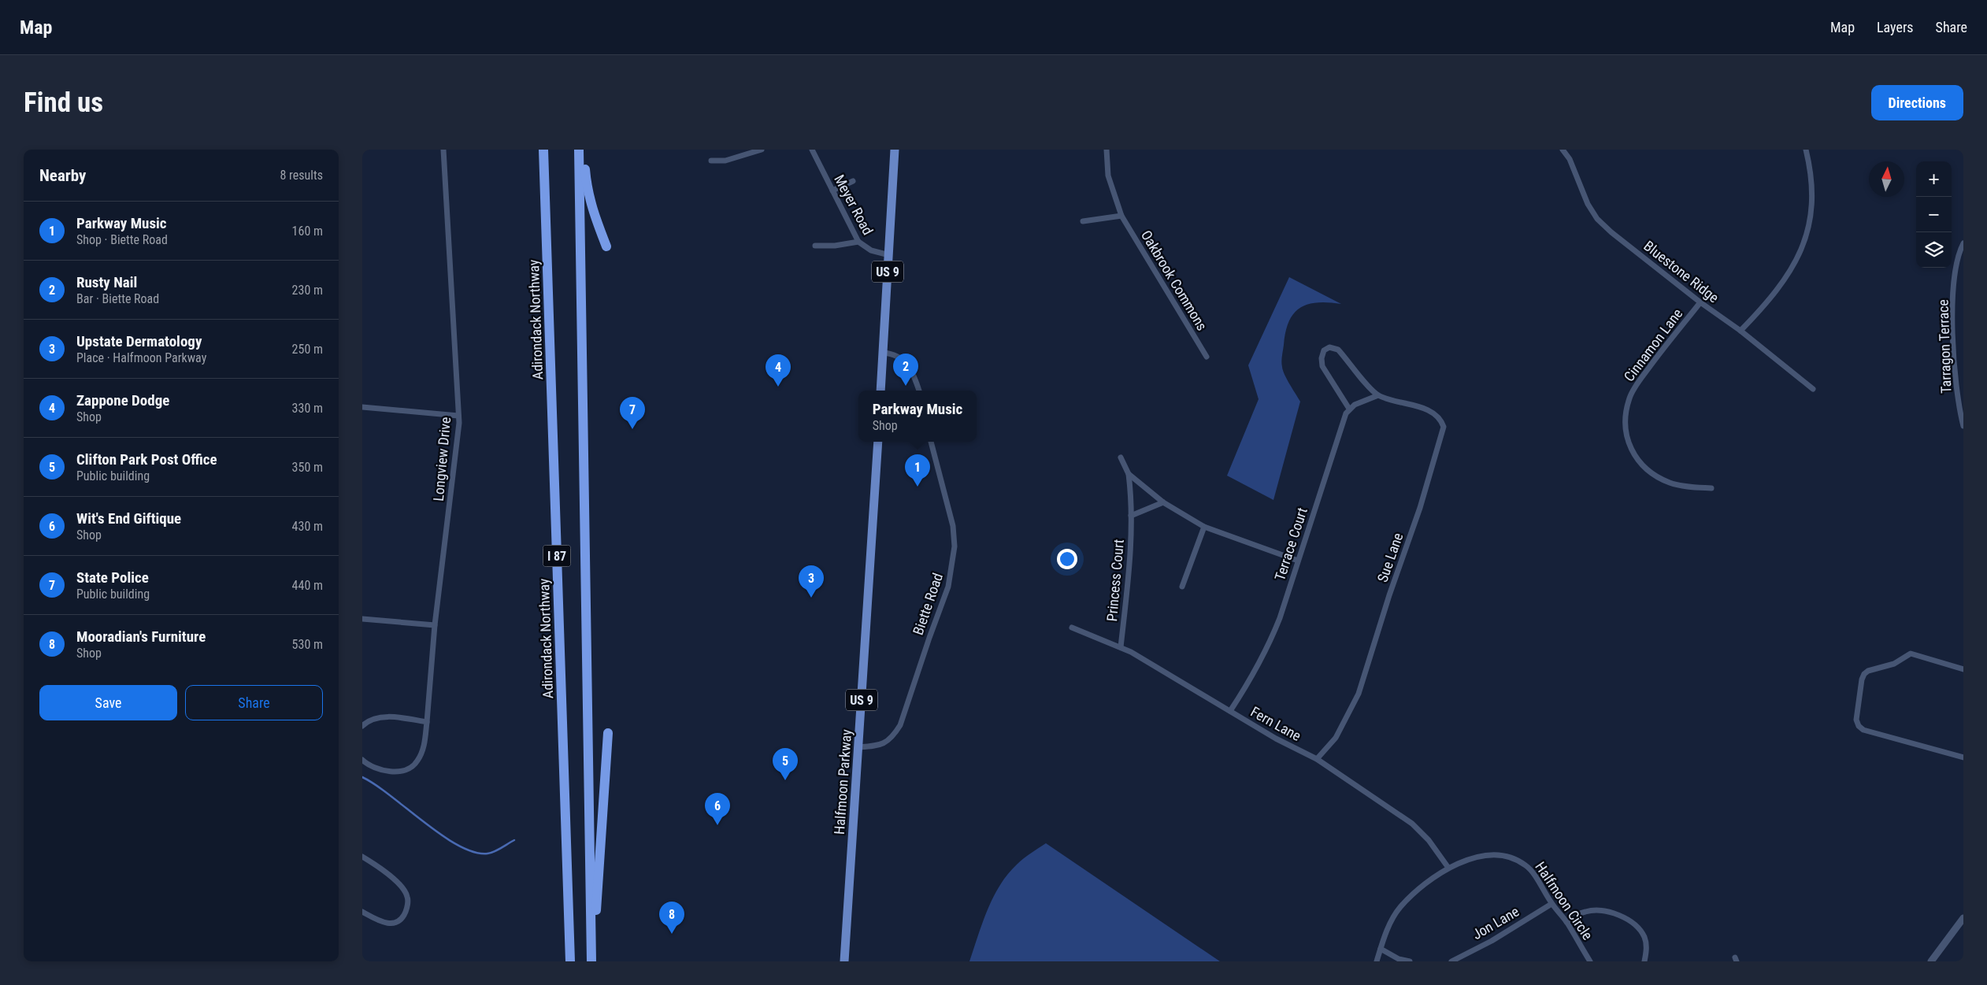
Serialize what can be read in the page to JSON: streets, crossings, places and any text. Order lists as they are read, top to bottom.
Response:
{
  "streets": {
    "highway": ["Adirondack Northway", "I 87"],
    "main road": ["US 9", "Halfmoon Parkway"],
    "street": [
      "Meyer Road",
      "Bluestone Ridge",
      "Oakbrook Commons",
      "Cinnamon Lane",
      "Tarragon Terrace",
      "Longview Drive",
      "Terrace Court",
      "Sue Lane",
      "Princess Court",
      "Biette Road",
      "Fern Lane",
      "Halfmoon Circle",
      "Jon Lane"
    ]
  },
  "crossings": [
    ["Meyer Road", "US 9"],
    ["Bluestone Ridge", "Cinnamon Lane"],
    ["Terrace Court", "Princess Court"],
    ["Terrace Court", "Fern Lane"],
    ["Sue Lane", "Fern Lane"],
    ["Princess Court", "Fern Lane"],
    ["Biette Road", "Halfmoon Parkway"],
    ["Fern Lane", "Halfmoon Circle"],
    ["Halfmoon Circle", "Jon Lane"]
  ],
  "north": "top",
  "page": {
    "header": "Map",
    "nav": ["Map", "Layers", "Share"],
    "buttons": [
      "Directions",
      ["Save", "Share"]
    ],
    "title": "Find us",
    "heading": ["Nearby", "8 results"],
    "map_buttons": ["+", "−"],
    "list": [
      {
        "mark": "1",
        "name": "Parkway Music",
        "note": "Shop · Biette Road",
        "value": "160 m"
      },
      {
        "mark": "2",
        "name": "Rusty Nail",
        "note": "Bar · Biette Road",
        "value": "230 m"
      },
      {
        "mark": "3",
        "name": "Upstate Dermatology",
        "note": "Place · Halfmoon Parkway",
        "value": "250 m"
      },
      {
        "mark": "4",
        "name": "Zappone Dodge",
        "note": "Shop",
        "value": "330 m"
      },
      {
        "mark": "5",
        "name": "Clifton Park Post Office",
        "note": "Public building",
        "value": "350 m"
      },
      {
        "mark": "6",
        "name": "Wit's End Giftique",
        "note": "Shop",
        "value": "430 m"
      },
      {
        "mark": "7",
        "name": "State Police",
        "note": "Public building",
        "value": "440 m"
      },
      {
        "mark": "8",
        "name": "Mooradian's Furniture",
        "note": "Shop",
        "value": "530 m"
      }
    ],
    "pins": [
      "2",
      "4",
      "7",
      "1",
      "3",
      "5",
      "6",
      "8"
    ],
    "popup": ["Parkway Music", "Shop"]
  }
}
